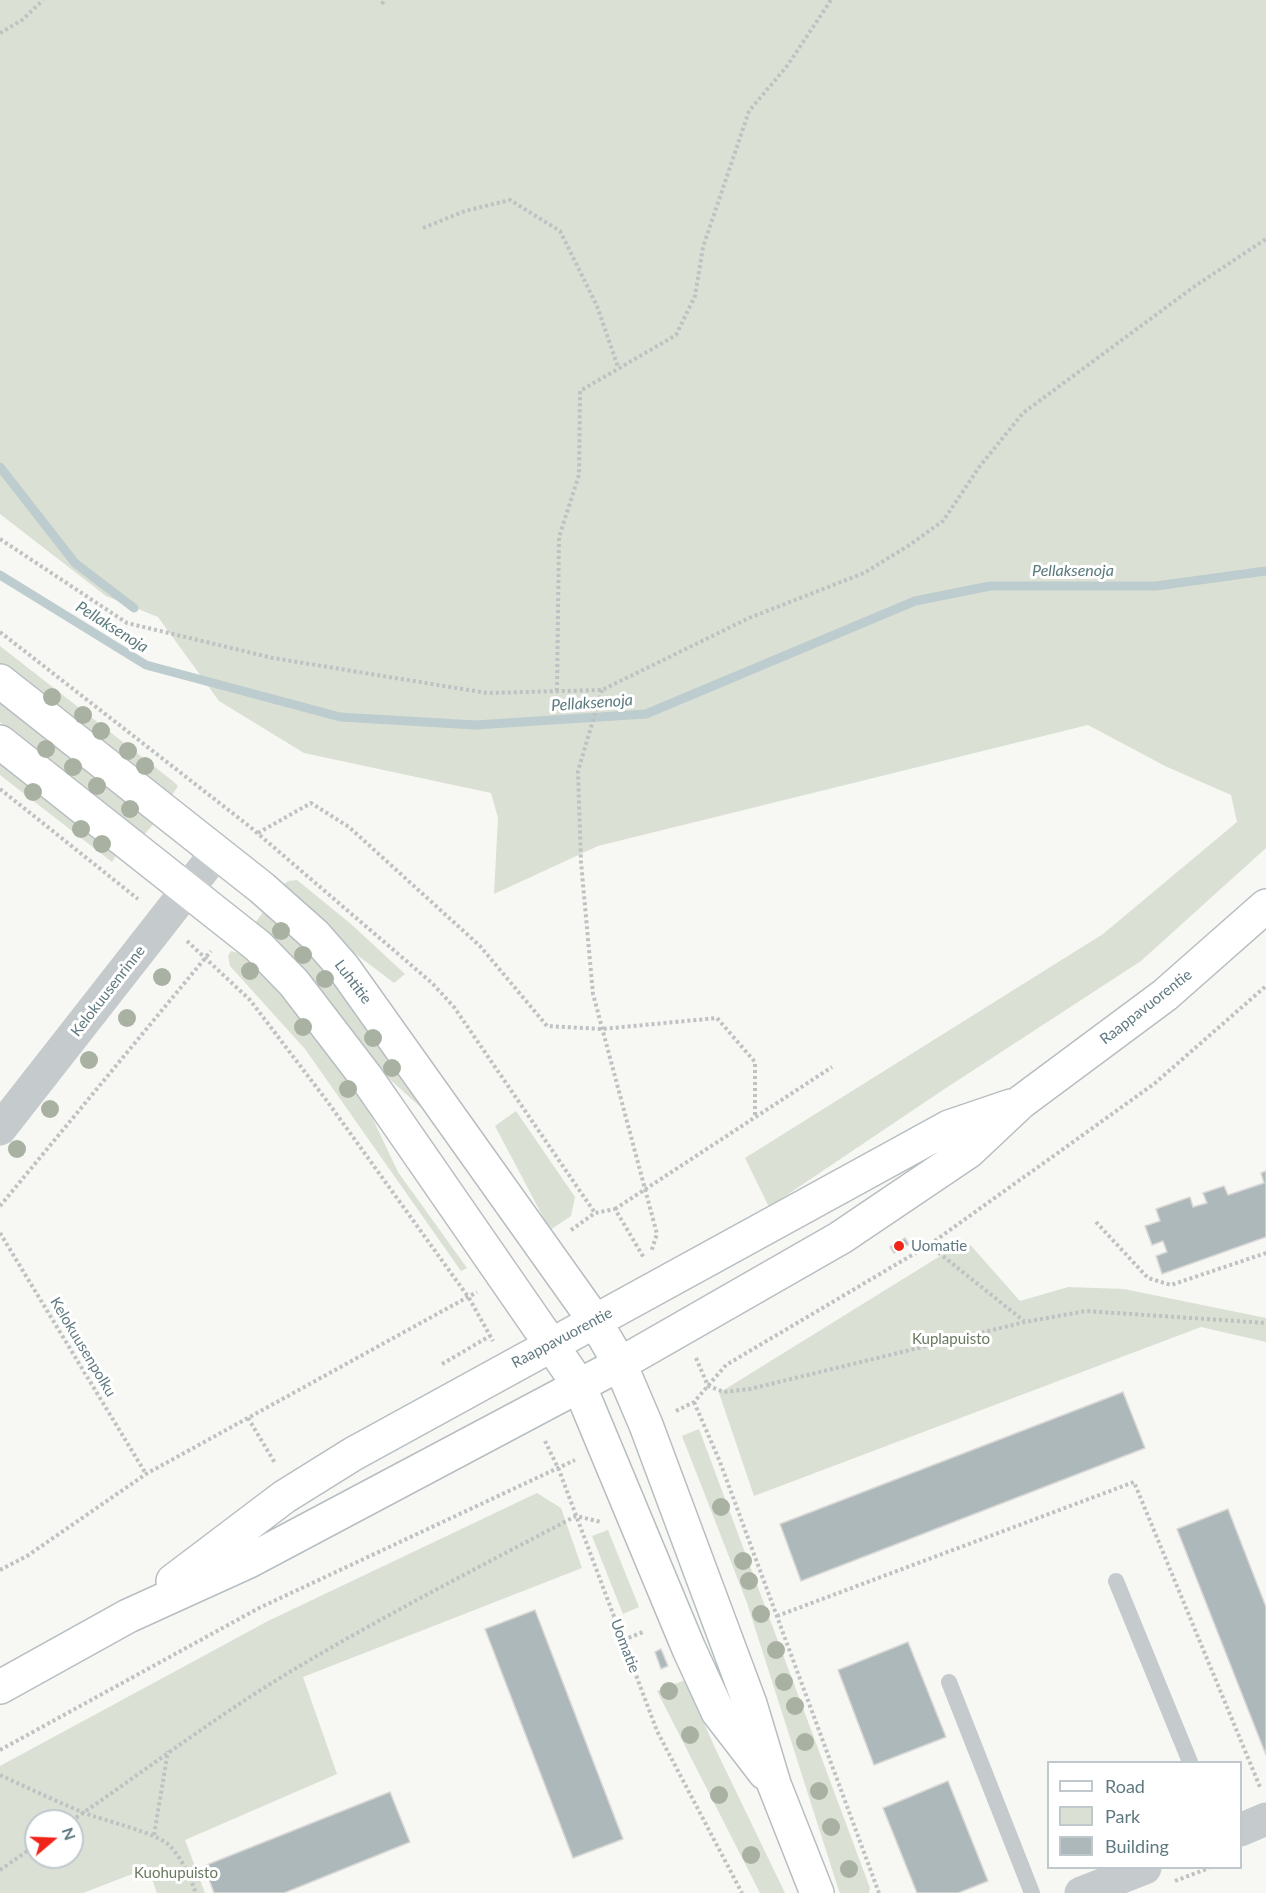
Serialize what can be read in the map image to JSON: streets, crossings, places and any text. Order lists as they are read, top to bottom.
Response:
{
  "streets": {
    "street": ["Luhtitie", "Kelokuusenrinne", "Raappavuorentie"],
    "path": ["Kelokuusenpolku", "Uomatie"]
  },
  "crossings": [
    ["Luhtitie", "Kelokuusenrinne"],
    ["Luhtitie", "Raappavuorentie"],
    ["Raappavuorentie", "Uomatie"]
  ],
  "water": ["Pellaksenoja"],
  "parks": ["Kuplapuisto", "Kuohupuisto"],
  "places": ["Uomatie"],
  "legend": ["Road", "Park", "Building"],
  "north": "right"
}
